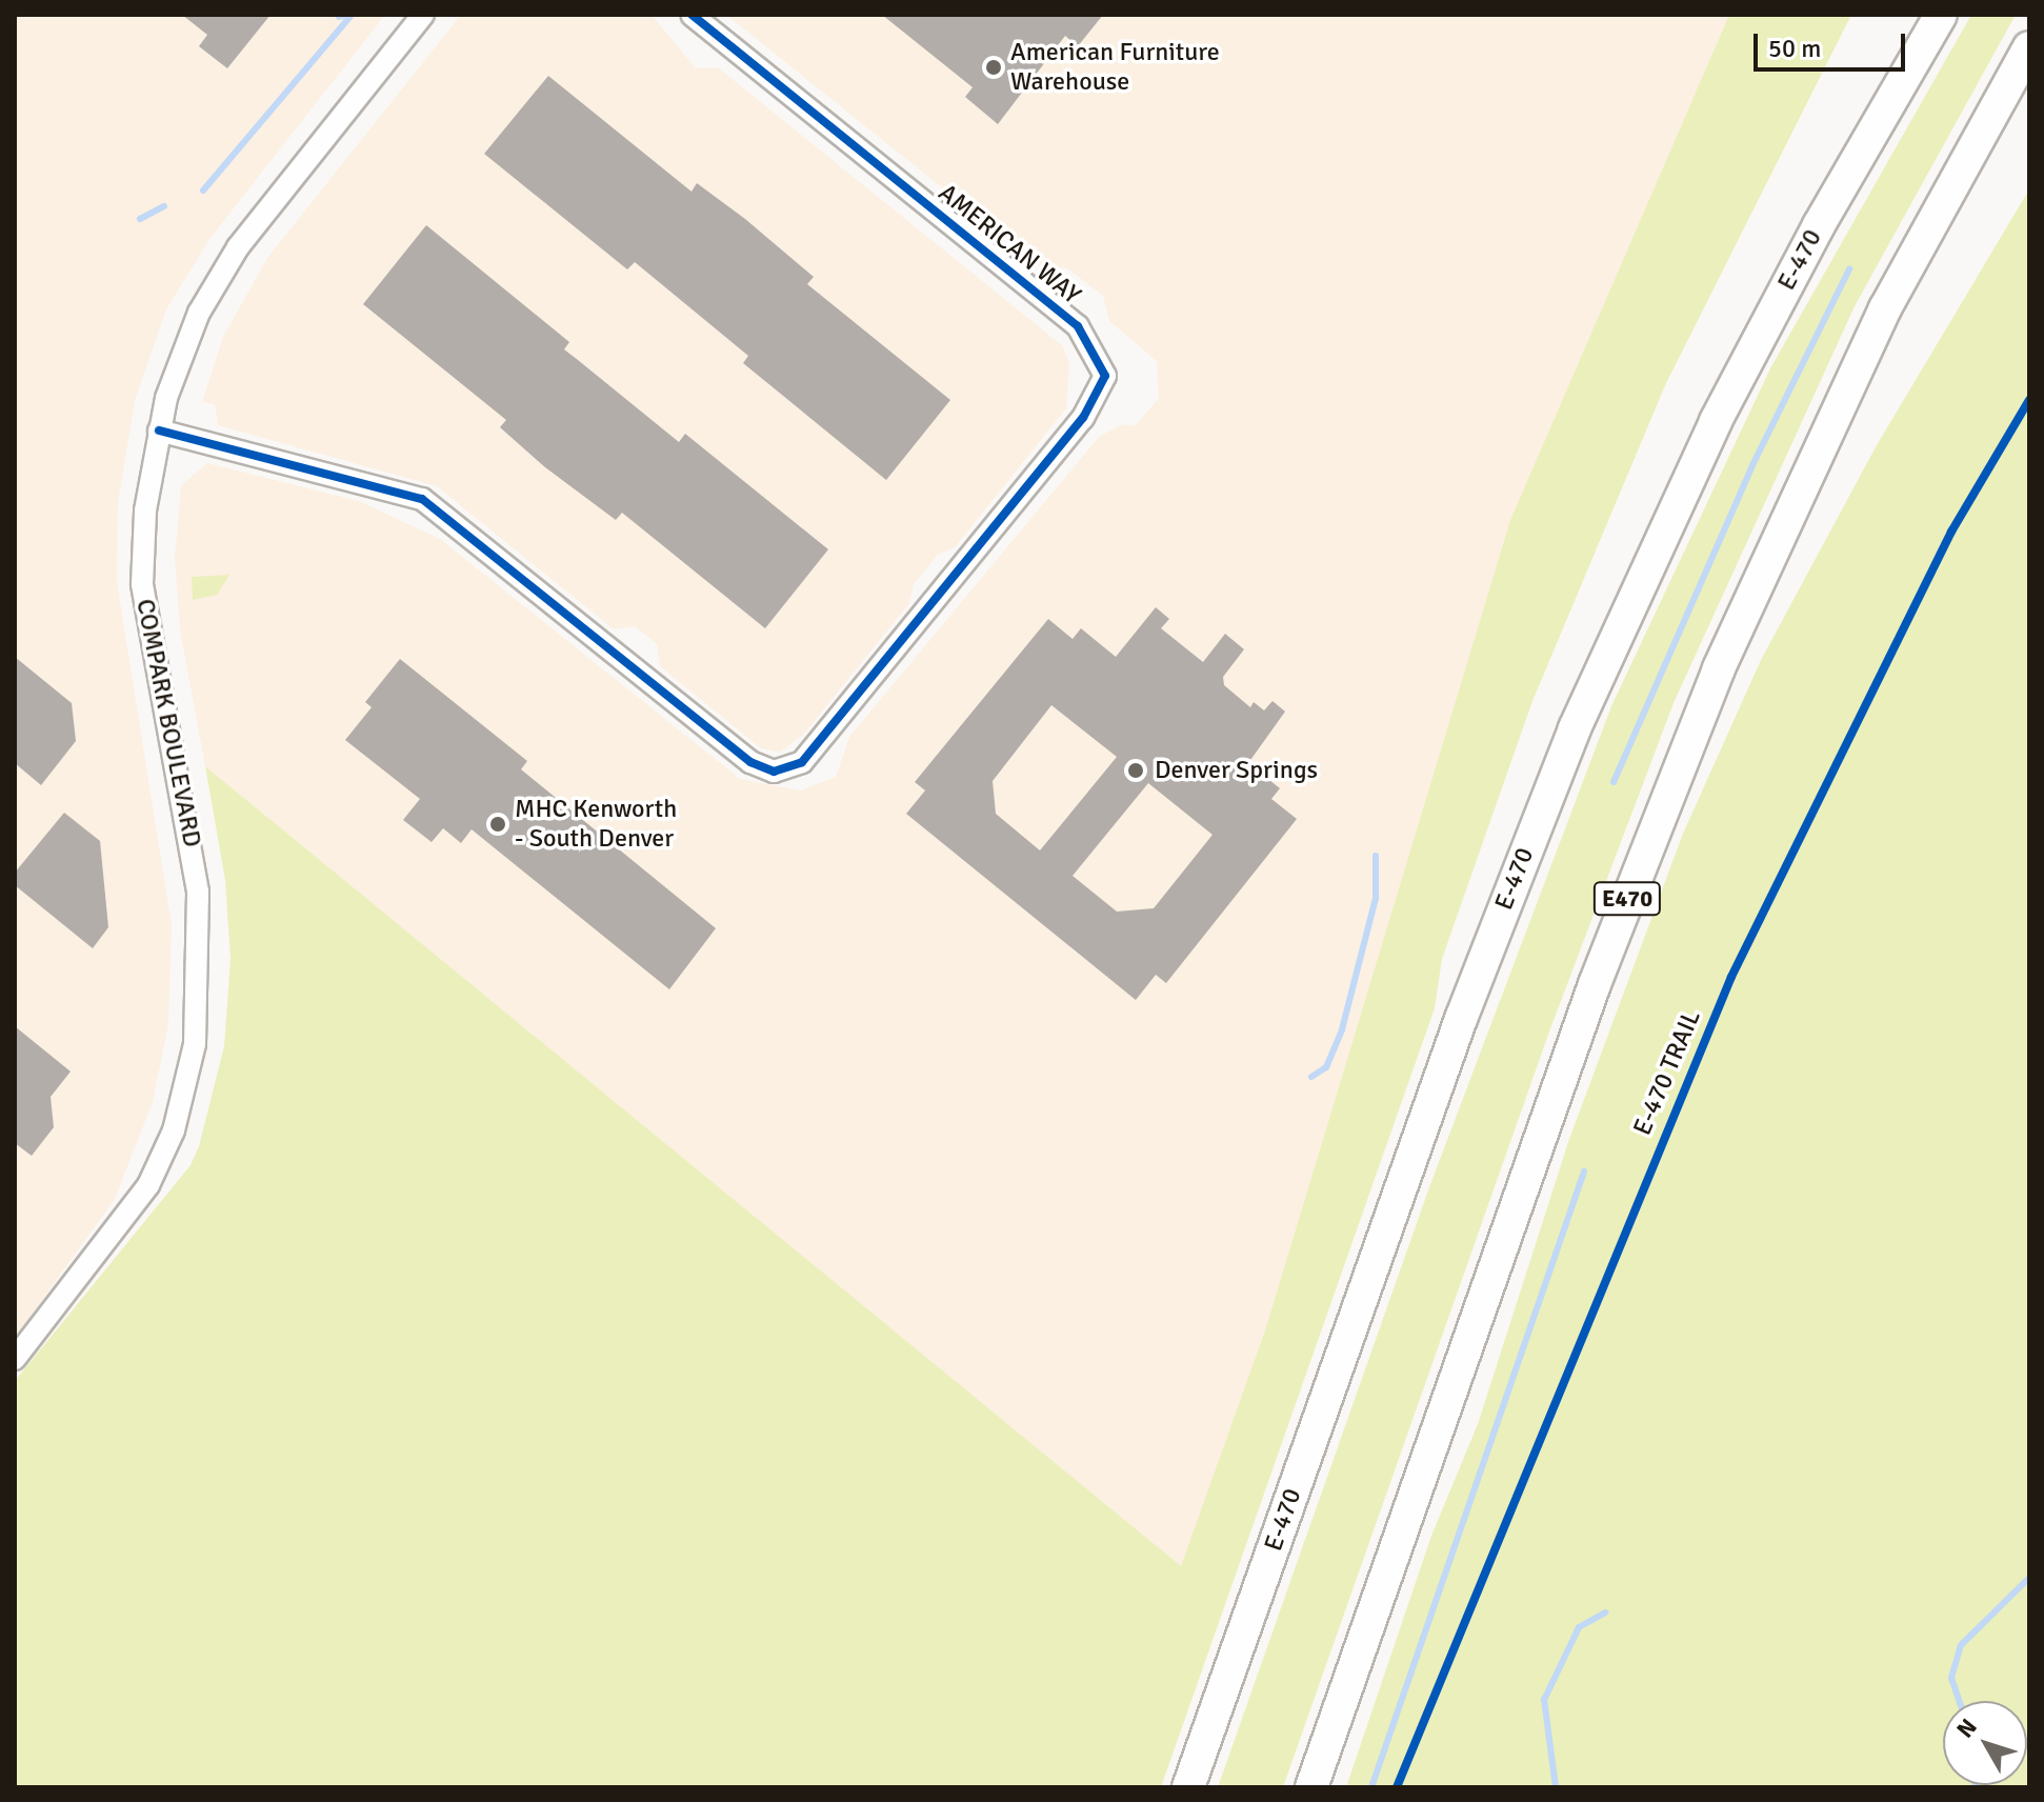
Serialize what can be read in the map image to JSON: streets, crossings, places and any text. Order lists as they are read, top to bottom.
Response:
{
  "streets": {
    "highway": ["E-470", "E470"],
    "street": ["AMERICAN WAY", "COMPARK BOULEVARD"],
    "cycle path": ["E-470 TRAIL"]
  },
  "crossings": [
    ["AMERICAN WAY", "COMPARK BOULEVARD"]
  ],
  "places": ["American Furniture Warehouse", "Denver Springs", "MHC Kenworth - South Denver"],
  "scale_bar": "50 m",
  "north": "top left"
}
